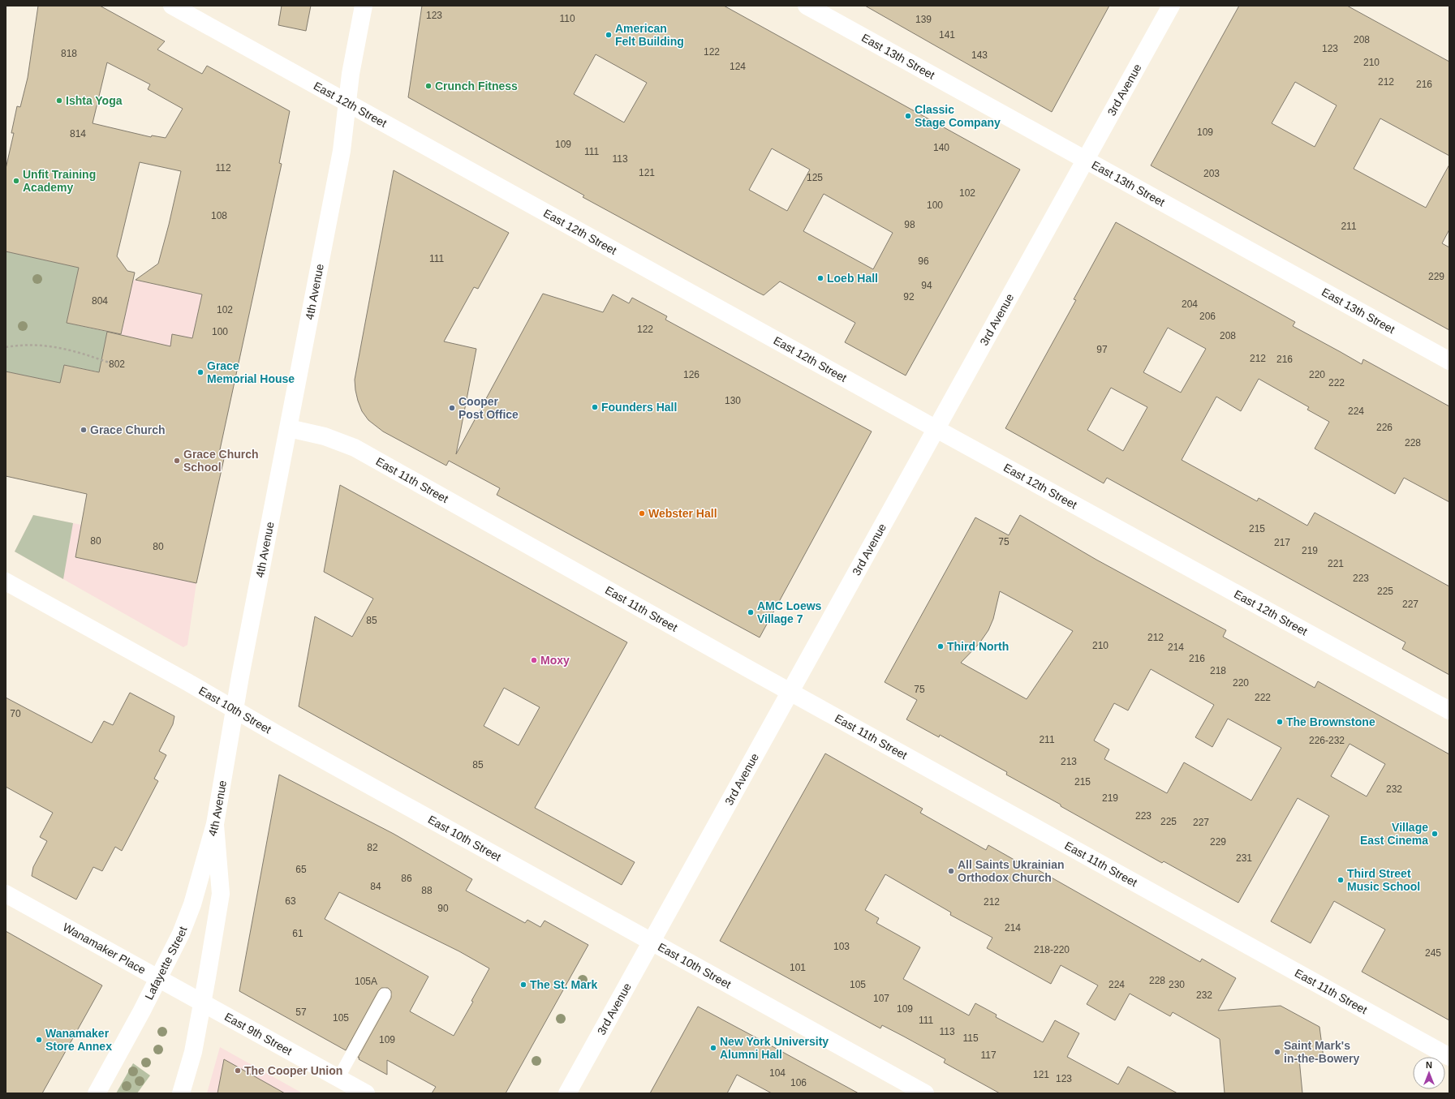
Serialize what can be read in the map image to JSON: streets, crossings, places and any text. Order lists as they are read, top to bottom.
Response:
{
  "streets": {
    "street": [
      "East 13th Street",
      "3rd Avenue",
      "East 12th Street",
      "4th Avenue",
      "East 11th Street",
      "East 10th Street",
      "Wanamaker Place",
      "Lafayette Street",
      "East 9th Street"
    ]
  },
  "crossings": [
    ["East 13th Street", "3rd Avenue"],
    ["3rd Avenue", "East 12th Street"],
    ["3rd Avenue", "East 11th Street"],
    ["3rd Avenue", "East 10th Street"],
    ["East 12th Street", "4th Avenue"],
    ["4th Avenue", "East 11th Street"],
    ["4th Avenue", "East 10th Street"],
    ["4th Avenue", "Wanamaker Place"],
    ["4th Avenue", "Lafayette Street"],
    ["4th Avenue", "East 9th Street"],
    ["Wanamaker Place", "Lafayette Street"],
    ["Wanamaker Place", "East 9th Street"]
  ],
  "places": [
    "American Felt Building",
    "Crunch Fitness",
    "Ishta Yoga",
    "Classic Stage Company",
    "Unfit Training Academy",
    "Loeb Hall",
    "Grace Memorial House",
    "Founders Hall",
    "Cooper Post Office",
    "Grace Church",
    "Grace Church School",
    "Webster Hall",
    "AMC Loews Village 7",
    "Third North",
    "Moxy",
    "The Brownstone",
    "Village East Cinema",
    "All Saints Ukrainian Orthodox Church",
    "Third Street Music School",
    "The St. Mark",
    "Wanamaker Store Annex",
    "New York University Alumni Hall",
    "Saint Mark's in-the-Bowery",
    "The Cooper Union"
  ],
  "house_numbers": [
    "123",
    "110",
    "139",
    "141",
    "208",
    "123",
    "122",
    "818",
    "143",
    "210",
    "124",
    "212",
    "216",
    "109",
    "814",
    "109",
    "140",
    "111",
    "113",
    "112",
    "121",
    "203",
    "125",
    "102",
    "100",
    "108",
    "98",
    "211",
    "111",
    "96",
    "229",
    "94",
    "92",
    "804",
    "204",
    "102",
    "206",
    "122",
    "100",
    "208",
    "97",
    "212",
    "216",
    "802",
    "126",
    "220",
    "222",
    "130",
    "224",
    "226",
    "228",
    "215",
    "80",
    "75",
    "217",
    "80",
    "219",
    "221",
    "223",
    "225",
    "227",
    "85",
    "212",
    "210",
    "214",
    "216",
    "218",
    "220",
    "75",
    "222",
    "70",
    "211",
    "226-232",
    "213",
    "85",
    "215",
    "232",
    "219",
    "223",
    "225",
    "227",
    "229",
    "82",
    "231",
    "65",
    "86",
    "84",
    "88",
    "63",
    "212",
    "90",
    "214",
    "61",
    "103",
    "218-220",
    "245",
    "101",
    "228",
    "105A",
    "105",
    "224",
    "230",
    "232",
    "107",
    "109",
    "57",
    "105",
    "111",
    "113",
    "115",
    "109",
    "117",
    "104",
    "121",
    "123",
    "106"
  ],
  "north": "top"
}
